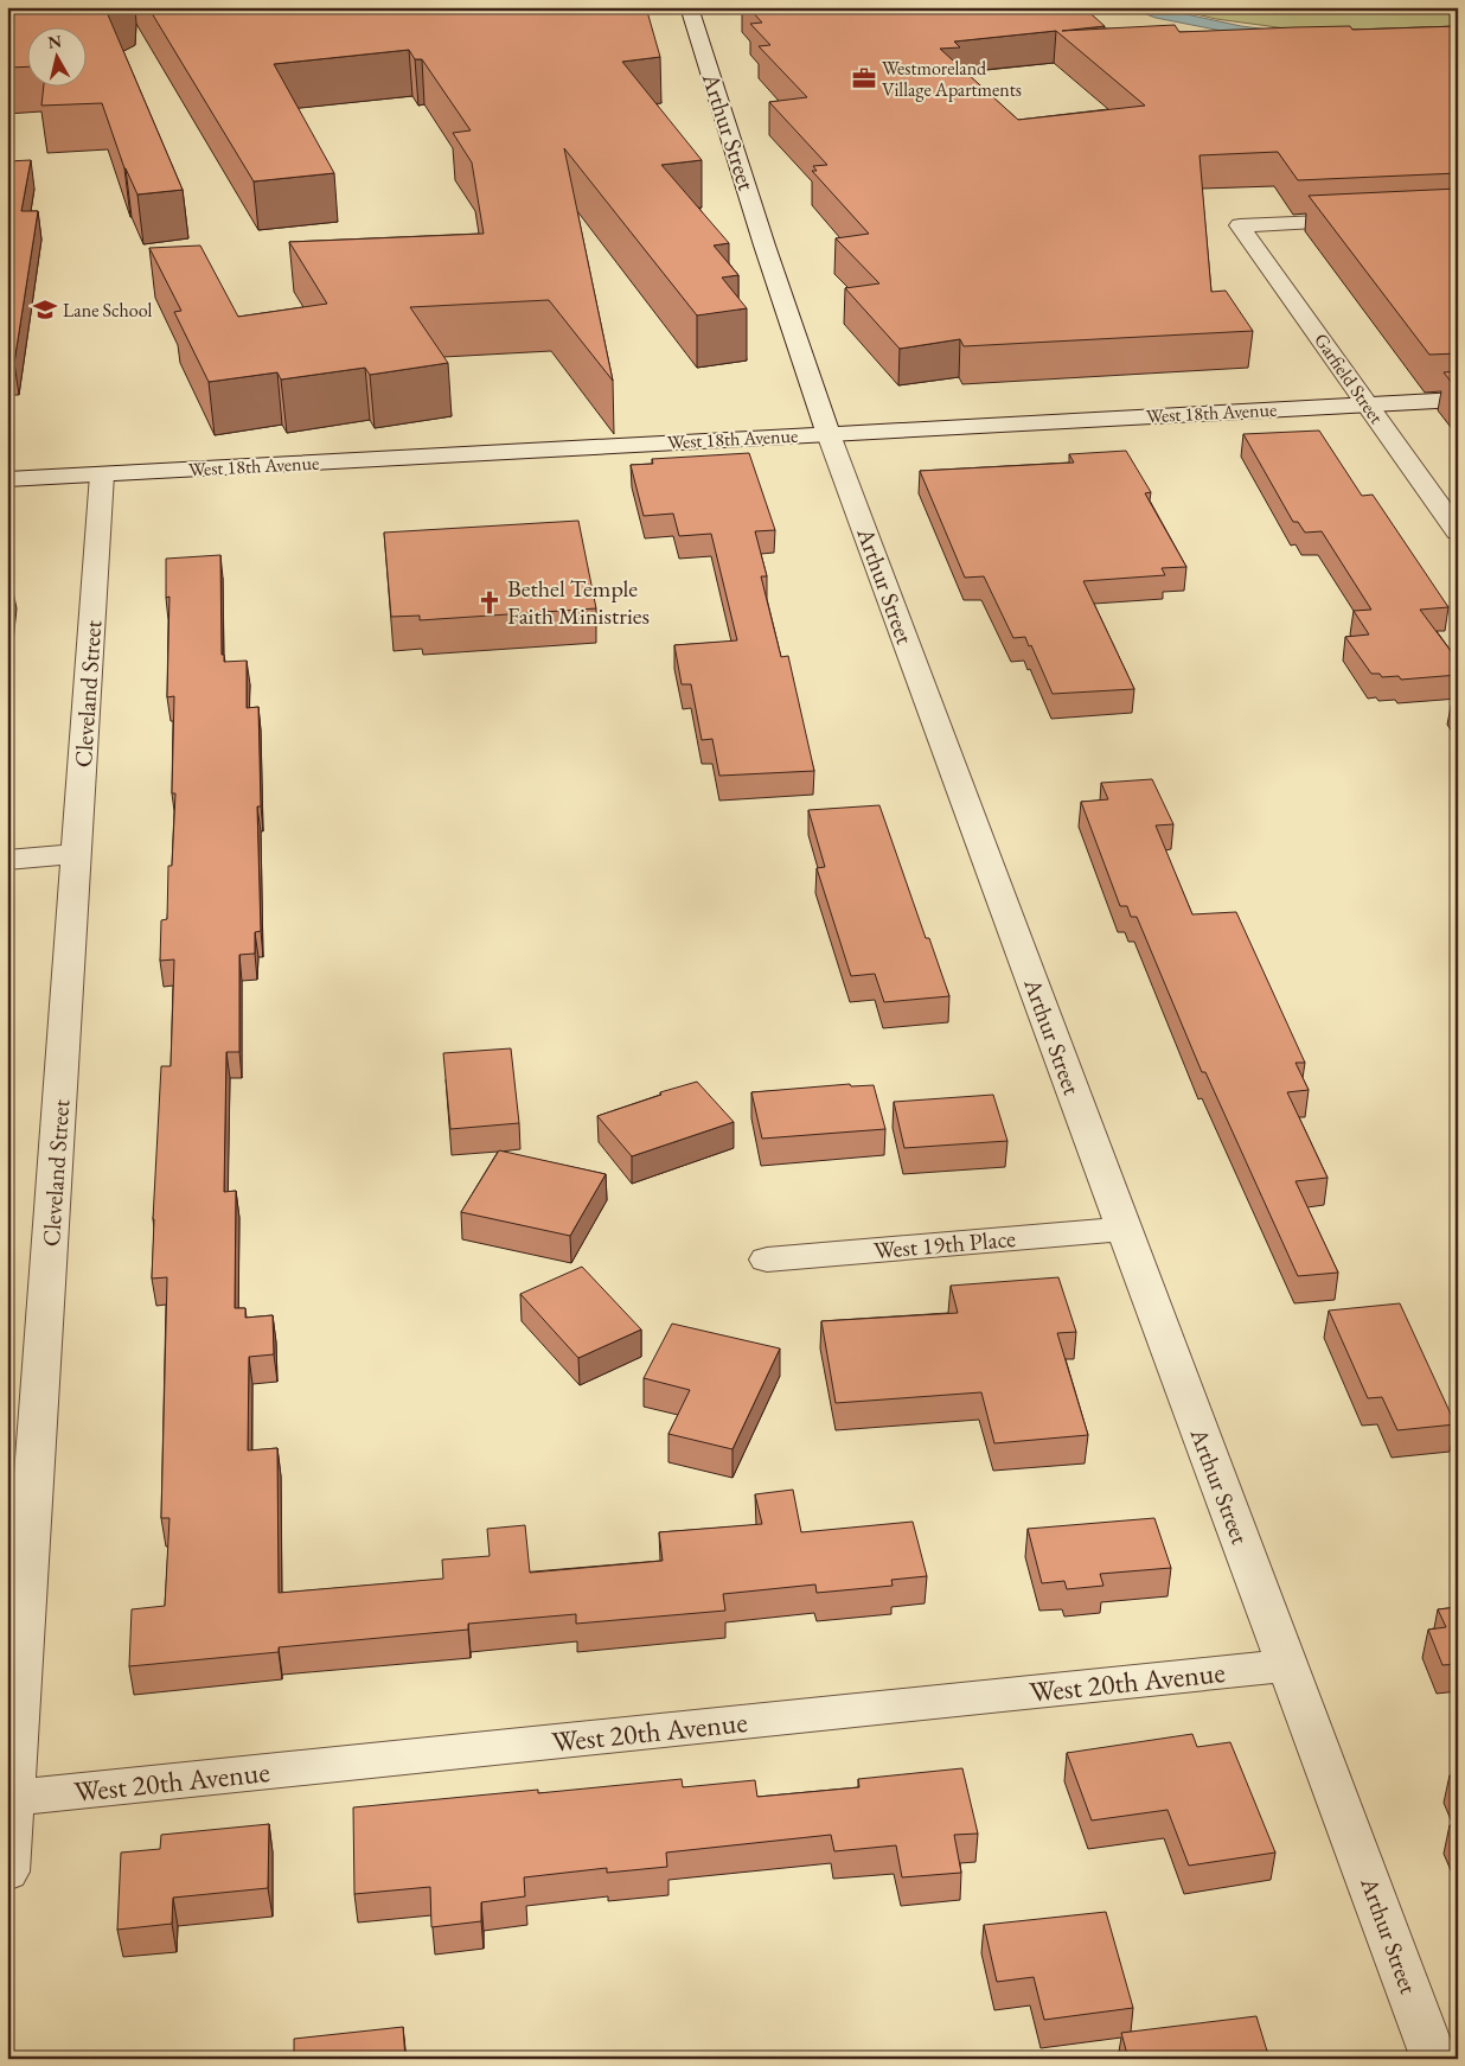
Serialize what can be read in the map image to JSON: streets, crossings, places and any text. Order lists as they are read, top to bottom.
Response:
{
  "streets": {
    "street": [
      "Arthur Street",
      "Garfield Street",
      "West 18th Avenue",
      "Cleveland Street",
      "West 19th Place",
      "West 20th Avenue"
    ]
  },
  "crossings": [
    ["Arthur Street", "West 18th Avenue"],
    ["Arthur Street", "West 19th Place"],
    ["Arthur Street", "West 20th Avenue"],
    ["Garfield Street", "West 18th Avenue"],
    ["West 18th Avenue", "Cleveland Street"],
    ["Cleveland Street", "West 20th Avenue"]
  ],
  "places": {
    "office": ["Westmoreland Village Apartments"],
    "school or university": ["Lane School"],
    "church": ["Bethel Temple Faith Ministries"]
  },
  "north": "top"
}
